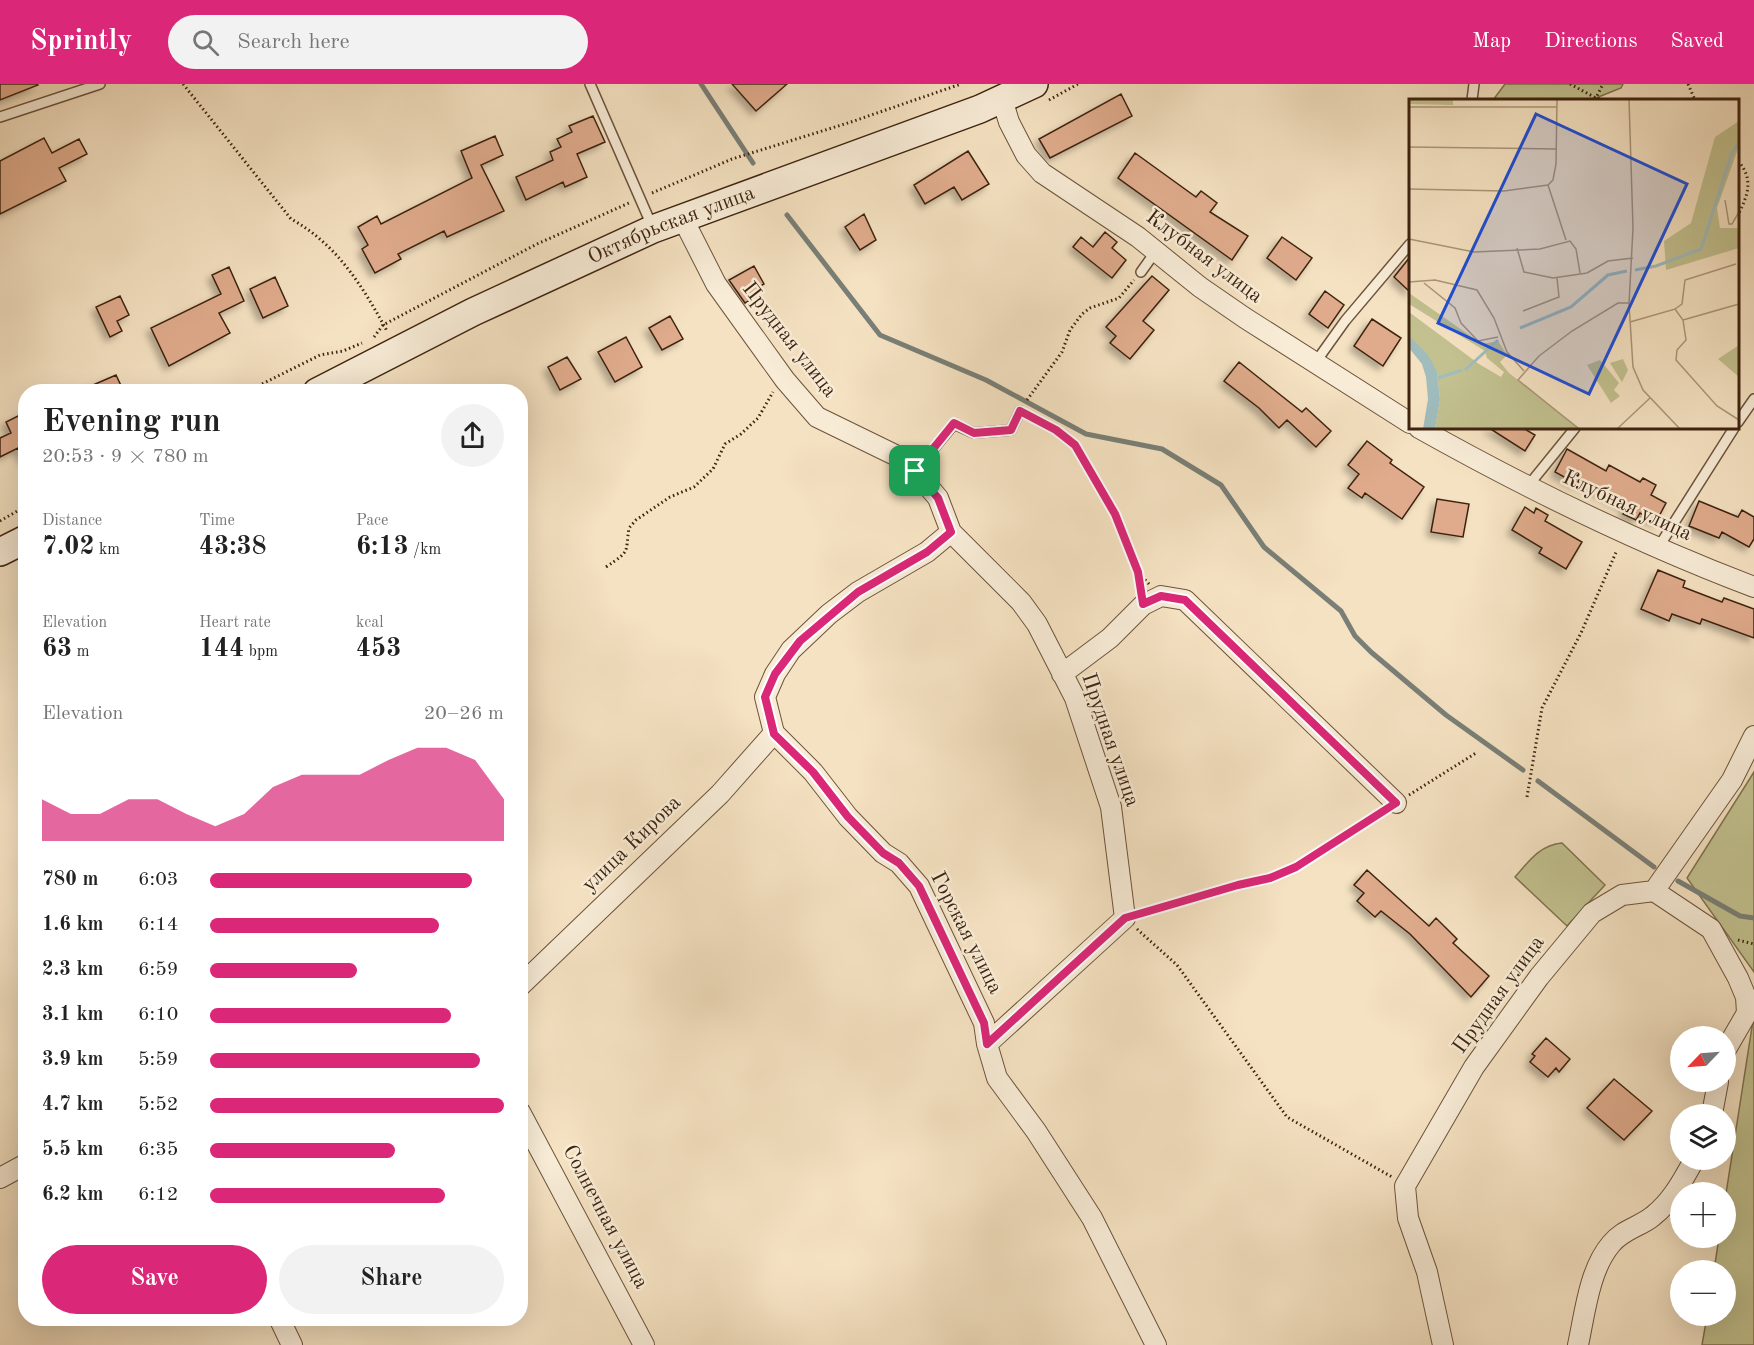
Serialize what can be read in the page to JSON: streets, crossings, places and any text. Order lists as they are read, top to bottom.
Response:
{
  "streets": {
    "main road": ["Октябрьская улица"],
    "street": [
      "Клубная улица",
      "Прудная улица",
      "улица Кирова",
      "Горская улица",
      "Солнечная улица"
    ]
  },
  "crossings": [
    ["Октябрьская улица", "Клубная улица"],
    ["Октябрьская улица", "Прудная улица"],
    ["улица Кирова", "Горская улица"]
  ],
  "north": "bottom left",
  "page": {
    "header": "Sprintly",
    "search": "Search here",
    "nav": ["Map", "Directions", "Saved"],
    "heading": ["Evening run", "20:53 · 9 × 780 m"],
    "stats": [
      ["Distance", "7.02 km"],
      ["Time", "43:38"],
      ["Pace", "6:13 /km"],
      ["Elevation", "63 m"],
      ["Heart rate", "144 bpm"],
      ["kcal", "453"]
    ],
    "chart": ["Elevation", "20–26 m"],
    "list": [
      {
        "name": "780 m",
        "note": "6:03"
      },
      {
        "name": "1.6 km",
        "note": "6:14"
      },
      {
        "name": "2.3 km",
        "note": "6:59"
      },
      {
        "name": "3.1 km",
        "note": "6:10"
      },
      {
        "name": "3.9 km",
        "note": "5:59"
      },
      {
        "name": "4.7 km",
        "note": "5:52"
      },
      {
        "name": "5.5 km",
        "note": "6:35"
      },
      {
        "name": "6.2 km",
        "note": "6:12"
      }
    ],
    "map_buttons": ["+", "−"],
    "buttons": ["Save", "Share"]
  }
}
